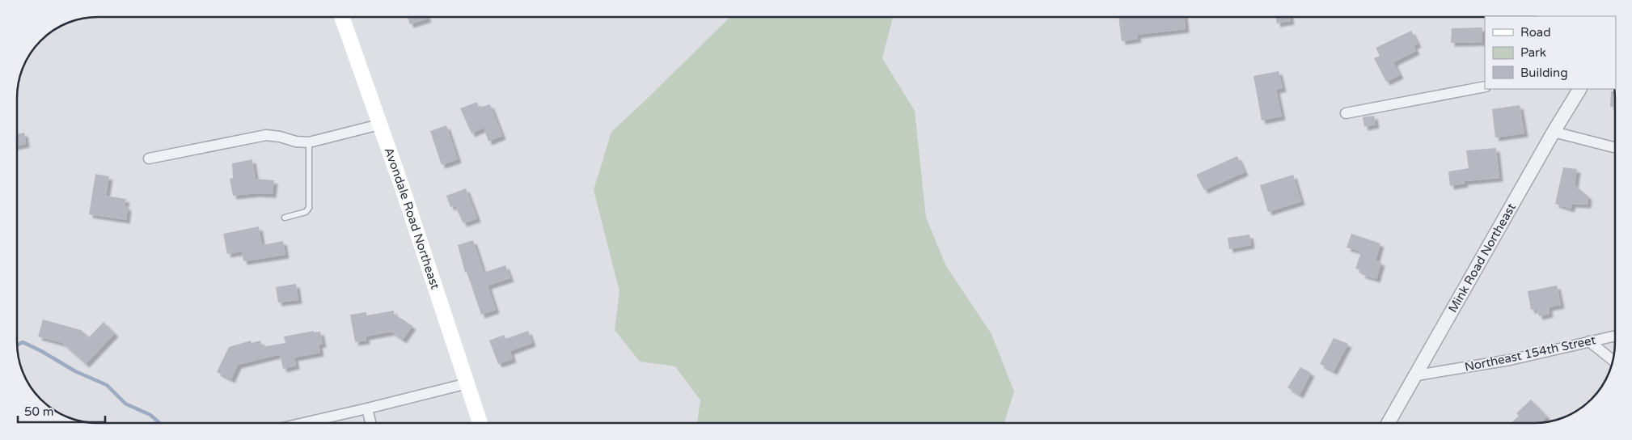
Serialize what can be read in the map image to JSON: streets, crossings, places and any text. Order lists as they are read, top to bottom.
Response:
{
  "streets": {
    "main road": ["Avondale Road Northeast"],
    "street": ["Mink Road Northeast", "Northeast 154th Street"]
  },
  "crossings": [
    ["Mink Road Northeast", "Northeast 154th Street"]
  ],
  "legend": ["Road", "Park", "Building"],
  "scale_bar": "50 m"
}
